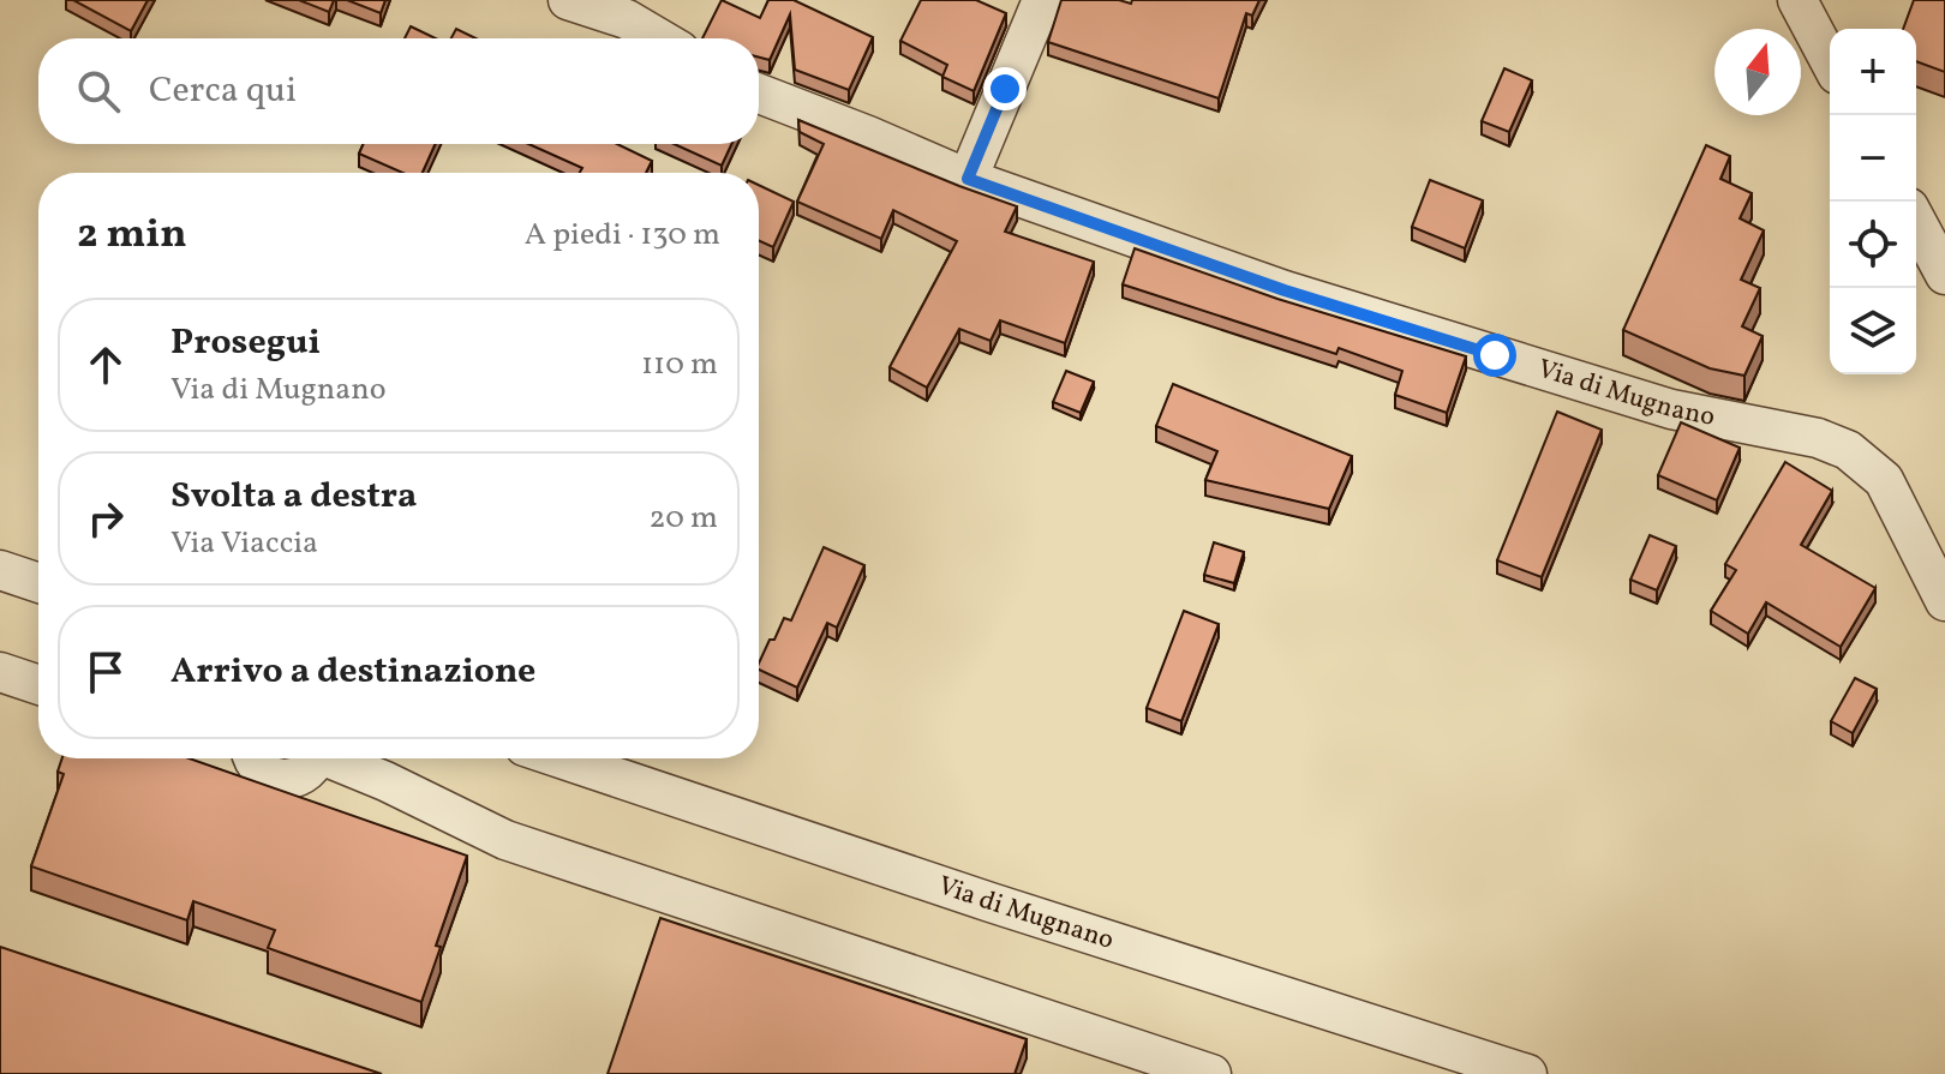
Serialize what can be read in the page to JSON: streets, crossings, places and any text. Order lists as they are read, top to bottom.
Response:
{
  "streets": {
    "street": ["Via di Mugnano"]
  },
  "north": "top",
  "page": {
    "map_buttons": ["+", "−"],
    "search": "Cerca qui",
    "heading": ["2 min", "A piedi · 130 m"],
    "list": [
      ["Prosegui", "Via di Mugnano", "110 m"],
      ["Svolta a destra", "Via Viaccia", "20 m"],
      "Arrivo a destinazione"
    ]
  }
}
